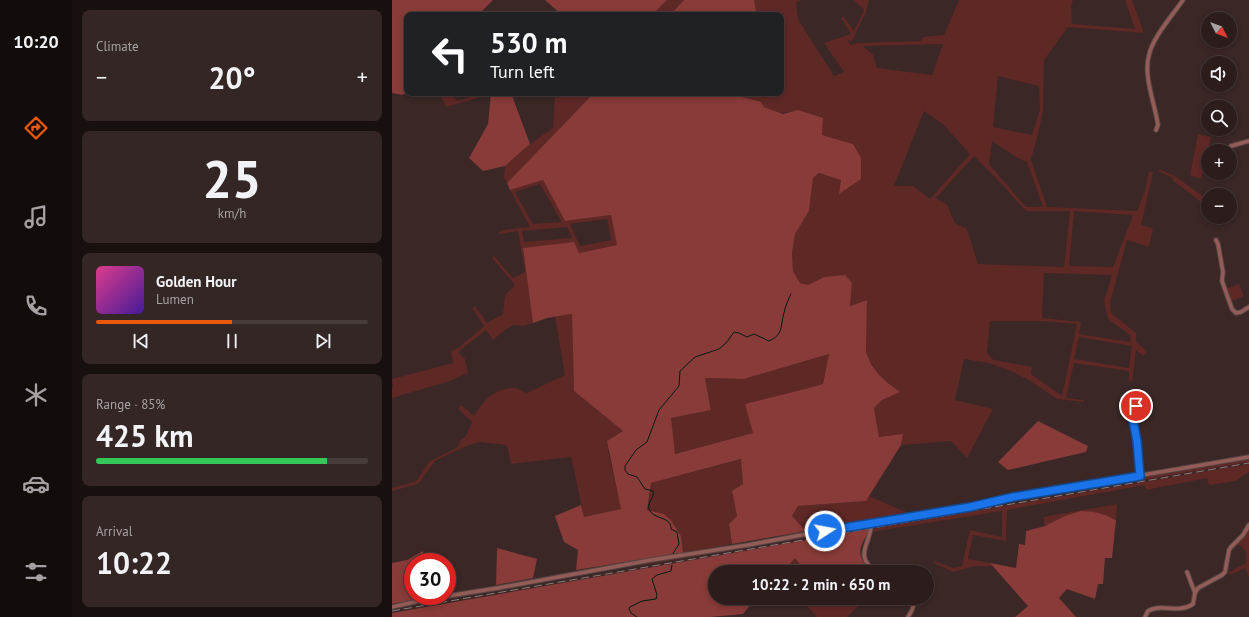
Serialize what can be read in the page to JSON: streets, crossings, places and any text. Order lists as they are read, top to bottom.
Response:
{
  "north": "bottom right",
  "page": {
    "tabs": "10:20",
    "tile": [
      "Climate",
      ["25", "km/h"],
      ["Range · 85%", "425 km"],
      ["Arrival", "10:22"]
    ],
    "map_buttons": ["+", "−"],
    "turn": ["530 m", "Turn left"],
    "heat": ["−", "20°", "+"],
    "song": ["Golden Hour", "Lumen"],
    "limit": "30",
    "trip": "10:22 · 2 min · 650 m"
  }
}
